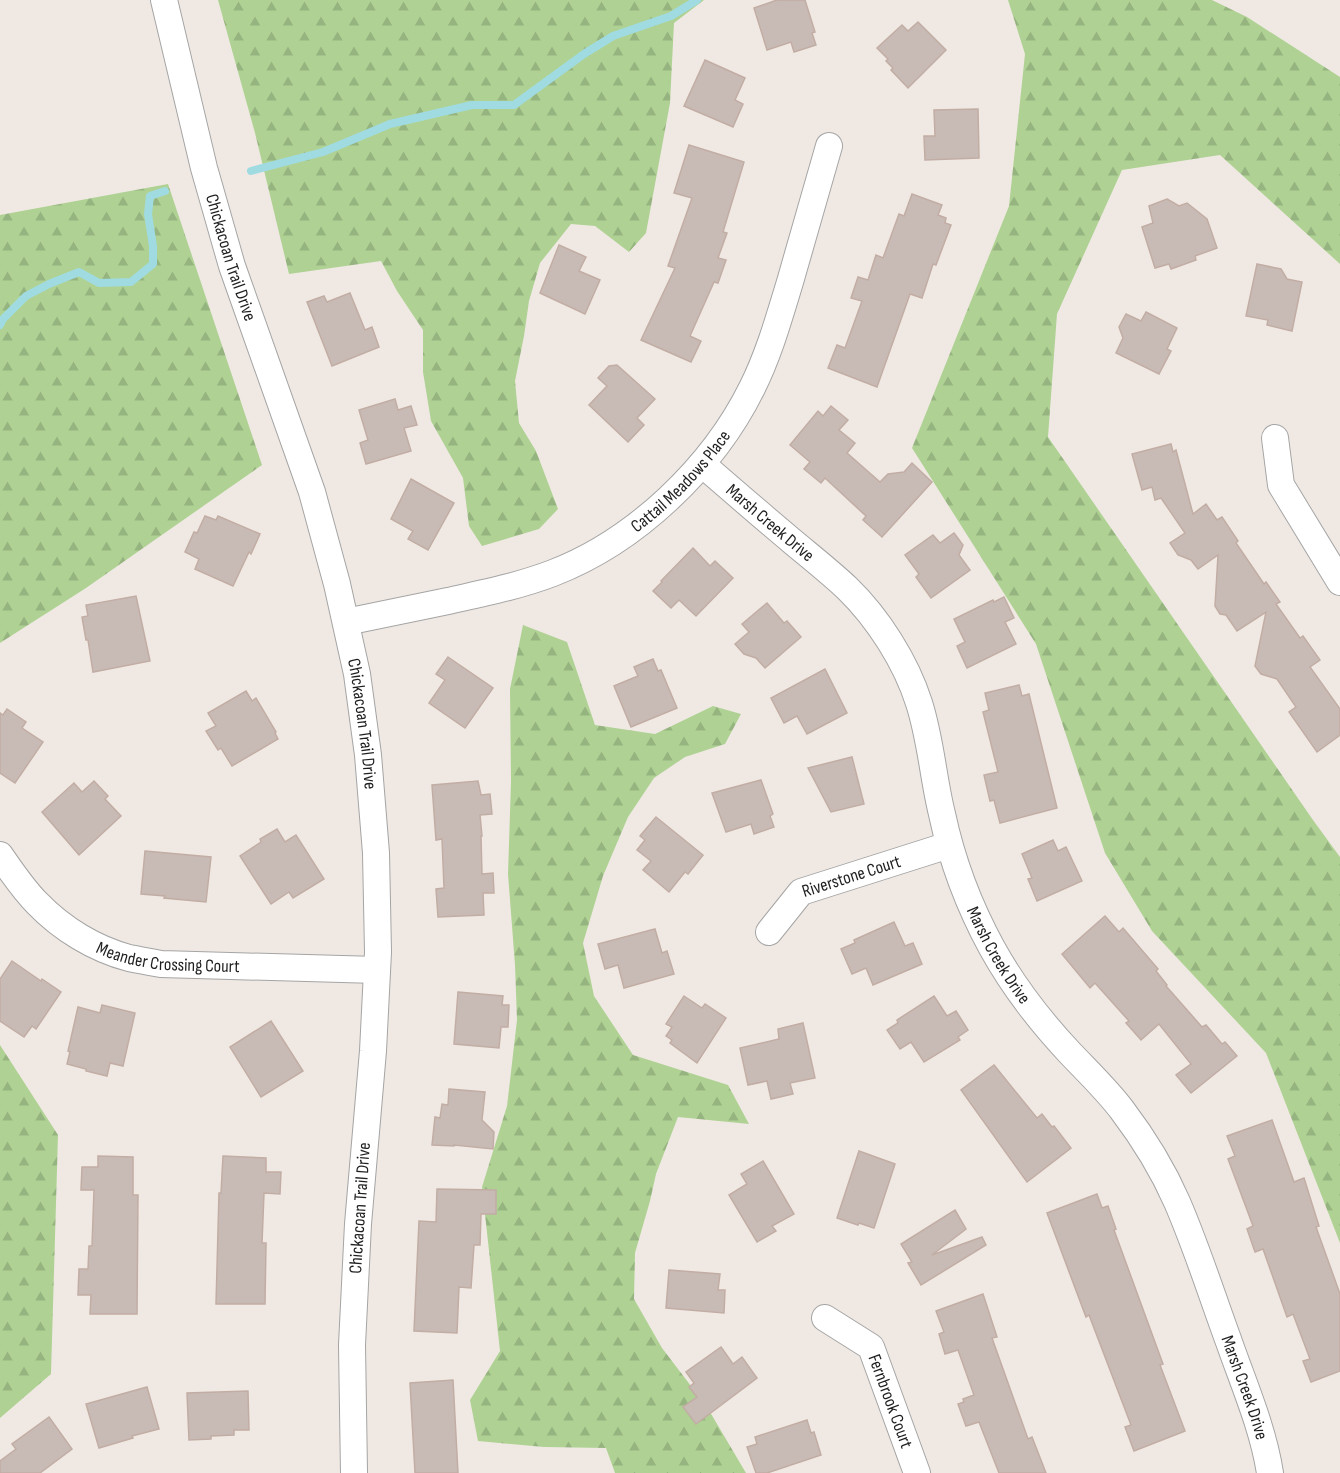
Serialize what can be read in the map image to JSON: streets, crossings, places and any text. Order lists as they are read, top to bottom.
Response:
{
  "streets": {
    "street": [
      "Chickacoan Trail Drive",
      "Cattail Meadows Place",
      "Marsh Creek Drive",
      "Riverstone Court",
      "Meander Crossing Court",
      "Fernbrook Court"
    ]
  },
  "crossings": [
    ["Chickacoan Trail Drive", "Cattail Meadows Place"],
    ["Chickacoan Trail Drive", "Meander Crossing Court"],
    ["Cattail Meadows Place", "Marsh Creek Drive"],
    ["Marsh Creek Drive", "Riverstone Court"]
  ]
}
